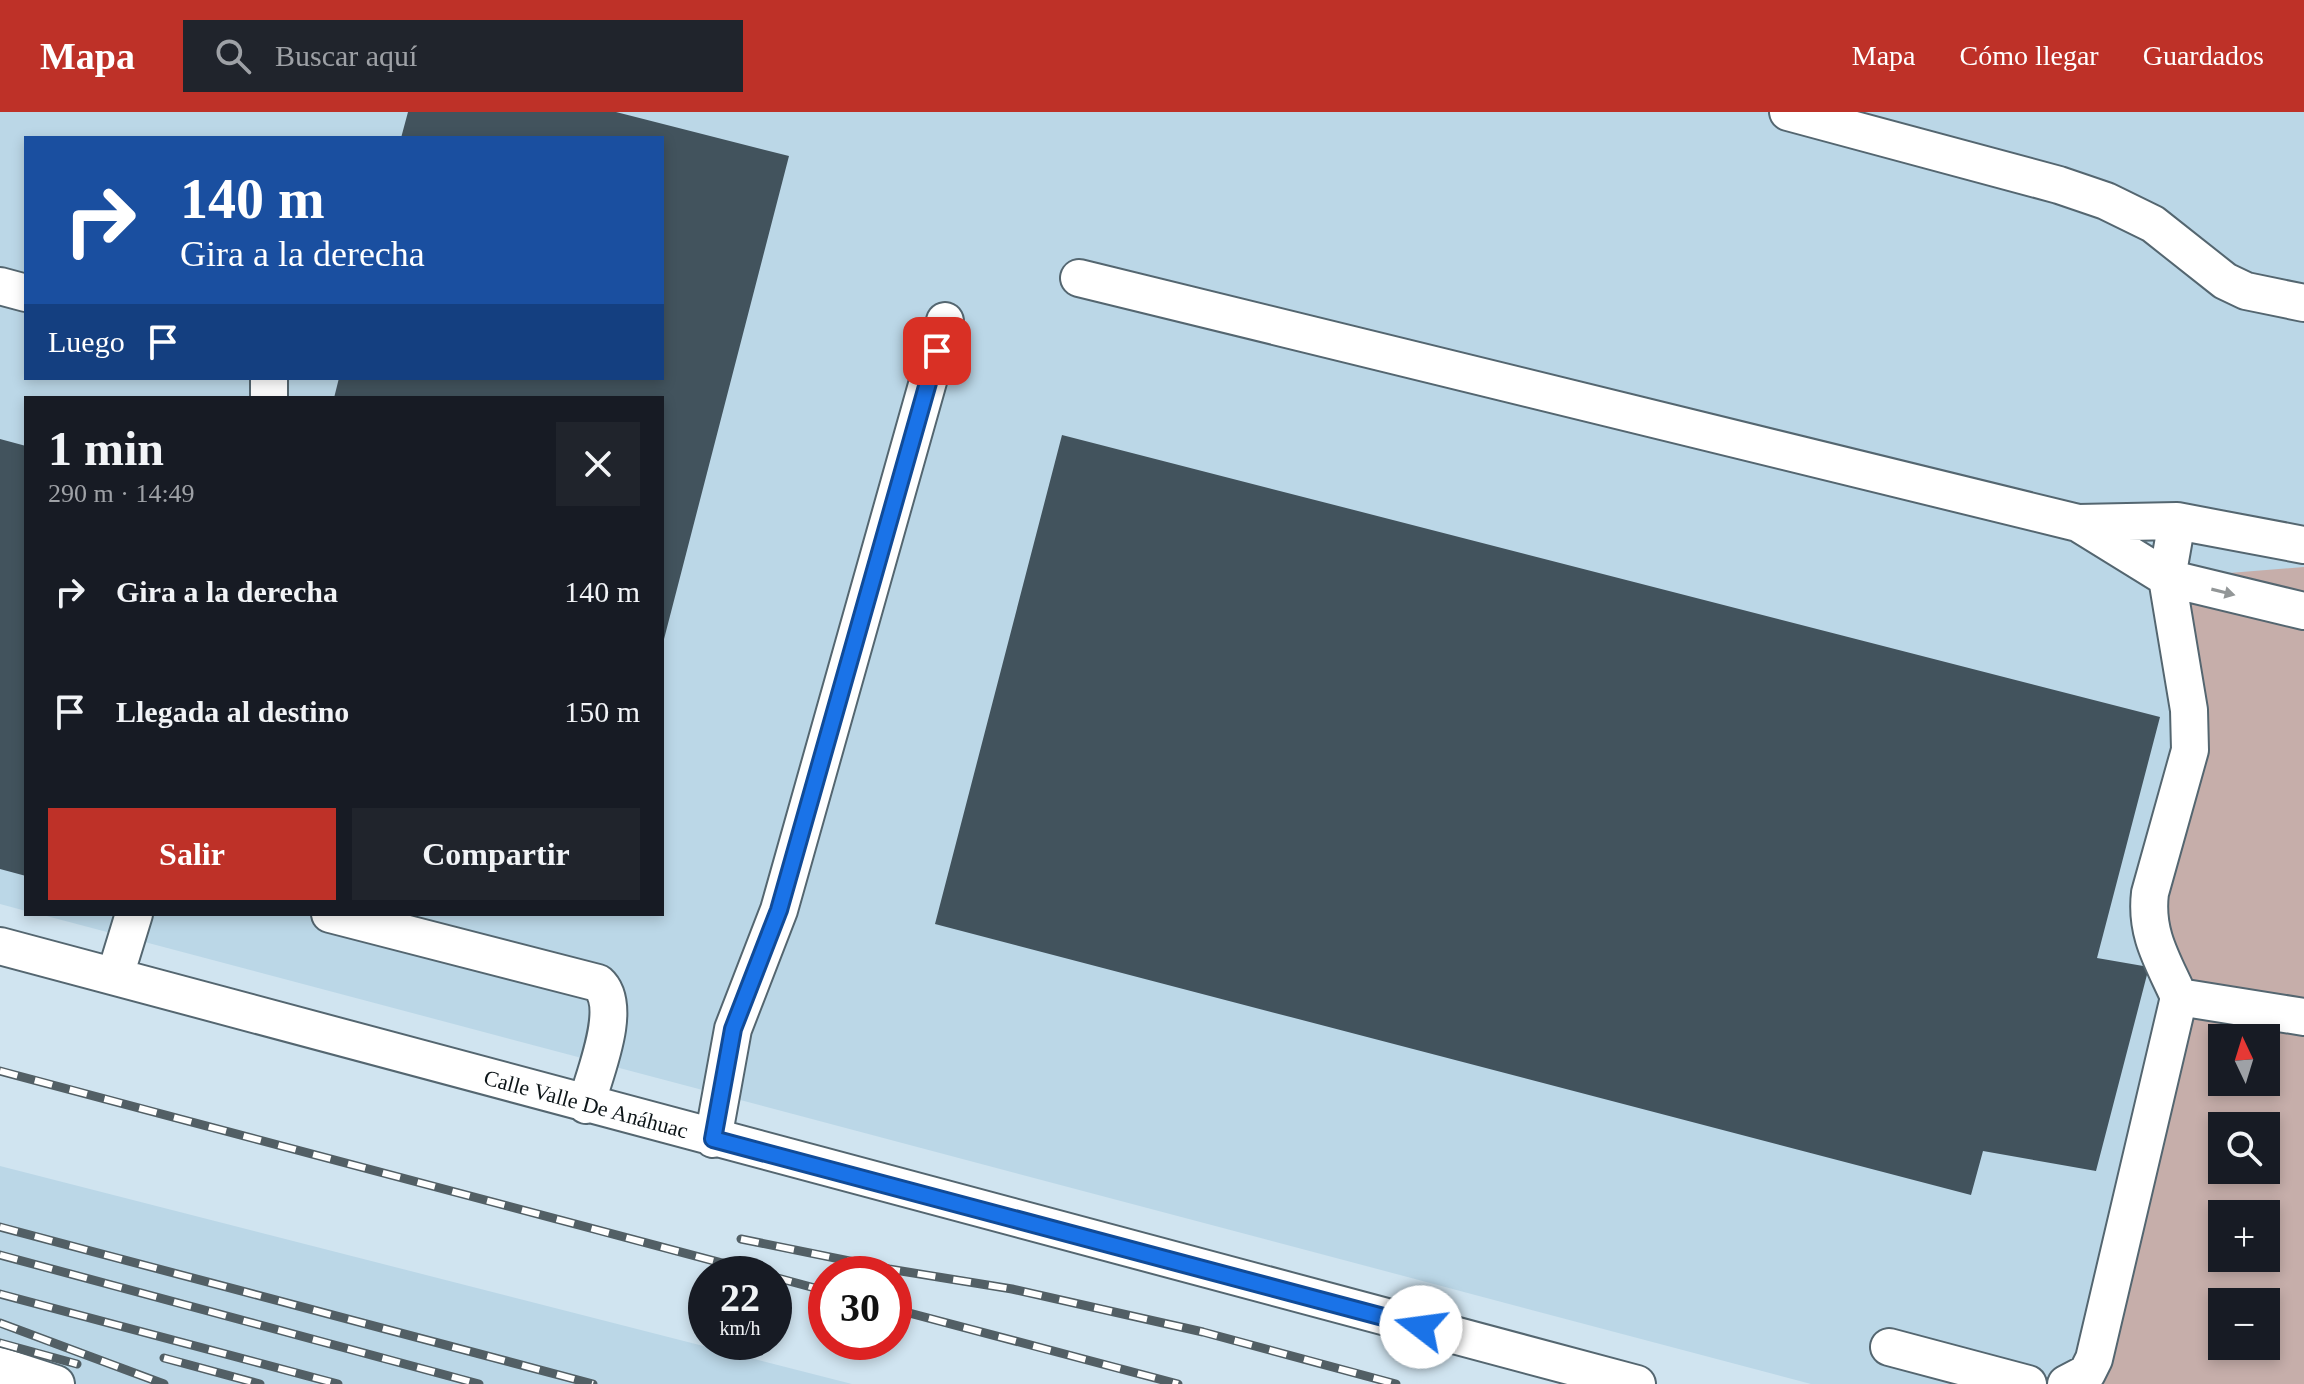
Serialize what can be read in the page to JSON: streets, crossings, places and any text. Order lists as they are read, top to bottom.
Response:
{
  "streets": {
    "street": ["Calle Valle De Anáhuac"]
  },
  "north": "top",
  "page": {
    "header": "Mapa",
    "search": "Buscar aquí",
    "nav": ["Mapa", "Cómo llegar", "Guardados"],
    "turn": ["140 m", "Gira a la derecha"],
    "then": "Luego",
    "heading": ["1 min", "290 m · 14:49"],
    "list": [
      {
        "name": "Gira a la derecha",
        "value": "140 m"
      },
      {
        "name": "Llegada al destino",
        "value": "150 m"
      }
    ],
    "buttons": ["Salir", "Compartir"],
    "map_buttons": ["+", "−"],
    "speed": "22 km/h",
    "limit": "30"
  }
}
